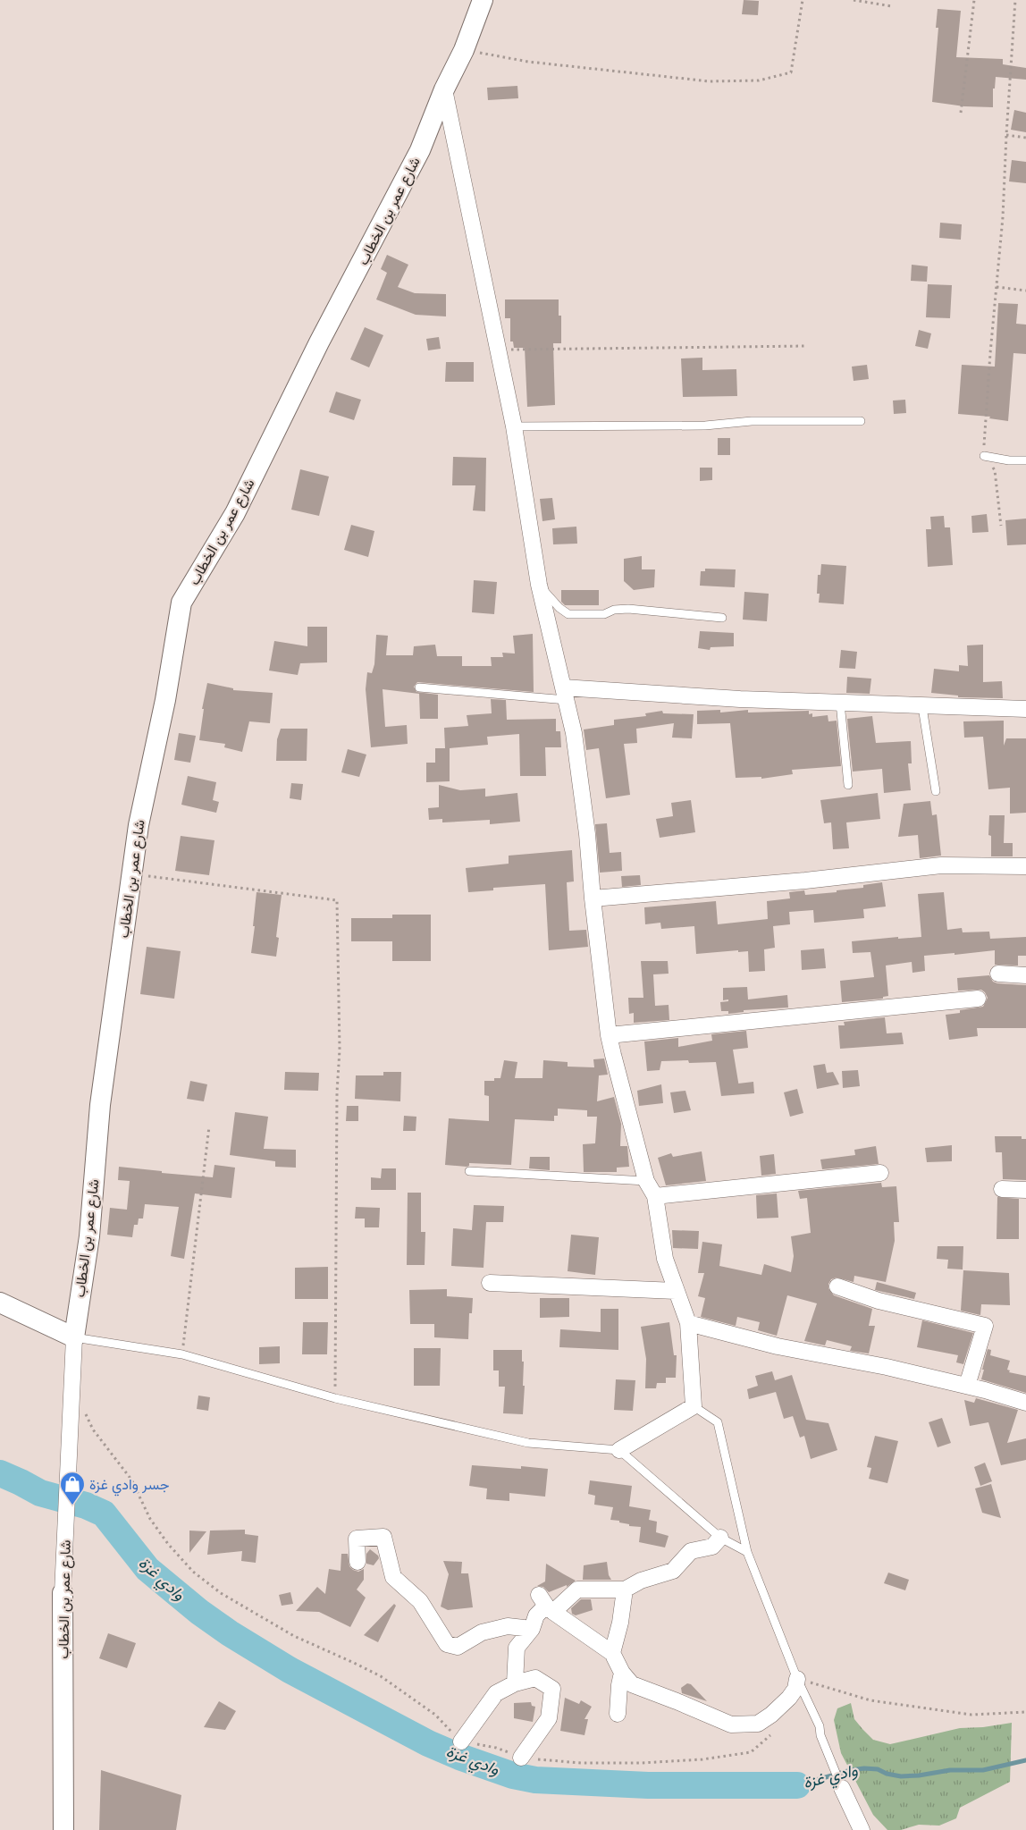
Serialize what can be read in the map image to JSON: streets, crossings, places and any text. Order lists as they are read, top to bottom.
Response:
{
  "streets": {
    "street": ["شارع عمر بن الخطاب"]
  },
  "water": ["وادي غزة"],
  "places": {
    "shop": ["جسر وادي غزة"]
  }
}
